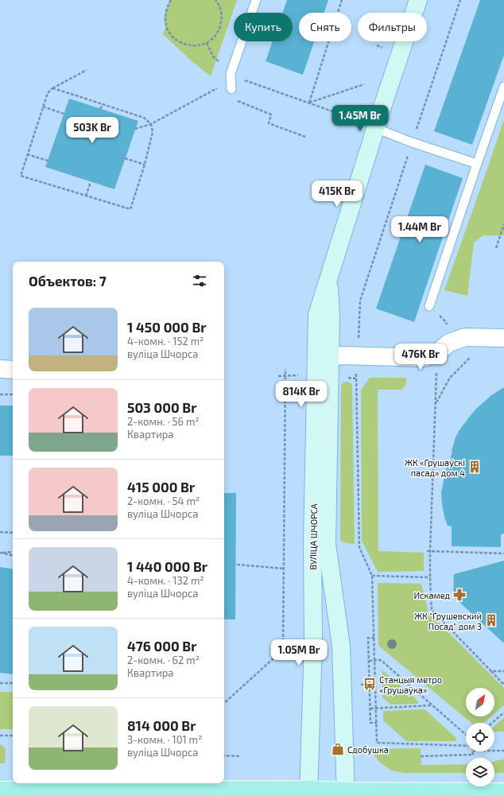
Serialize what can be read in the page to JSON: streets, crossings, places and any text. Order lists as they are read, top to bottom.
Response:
{
  "streets": {
    "street": ["ВУЛІЦА ШЧОРСА"]
  },
  "places": {
    "building": ["ЖК «Грушаўскі пасад» дом 4", "ЖК \"Грушевский Посад\" дом 3"],
    "pharmacy": ["Искамед"],
    "bus stop": ["Станцыя метро «Грушаўка»"],
    "shop": ["Сдобушка"]
  },
  "north": "top right",
  "page": {
    "chip": ["Купить", "Снять", "Фильтры"],
    "price": [
      "1.45M Br",
      "503K Br",
      "415K Br",
      "1.44M Br",
      "476K Br",
      "814K Br",
      "1.05M Br"
    ],
    "heading": "Объектов: 7",
    "list": [
      {
        "name": "1 450 000 Br",
        "note": "4-комн. · 152 m² · вуліца Шчорса"
      },
      {
        "name": "503 000 Br",
        "note": "2-комн. · 56 m² · Квартира"
      },
      {
        "name": "415 000 Br",
        "note": "2-комн. · 54 m² · вуліца Шчорса"
      },
      {
        "name": "1 440 000 Br",
        "note": "4-комн. · 132 m² · вуліца Шчорса"
      },
      {
        "name": "476 000 Br",
        "note": "2-комн. · 62 m² · Квартира"
      },
      {
        "name": "814 000 Br",
        "note": "3-комн. · 101 m² · вуліца Шчорса"
      }
    ]
  }
}
